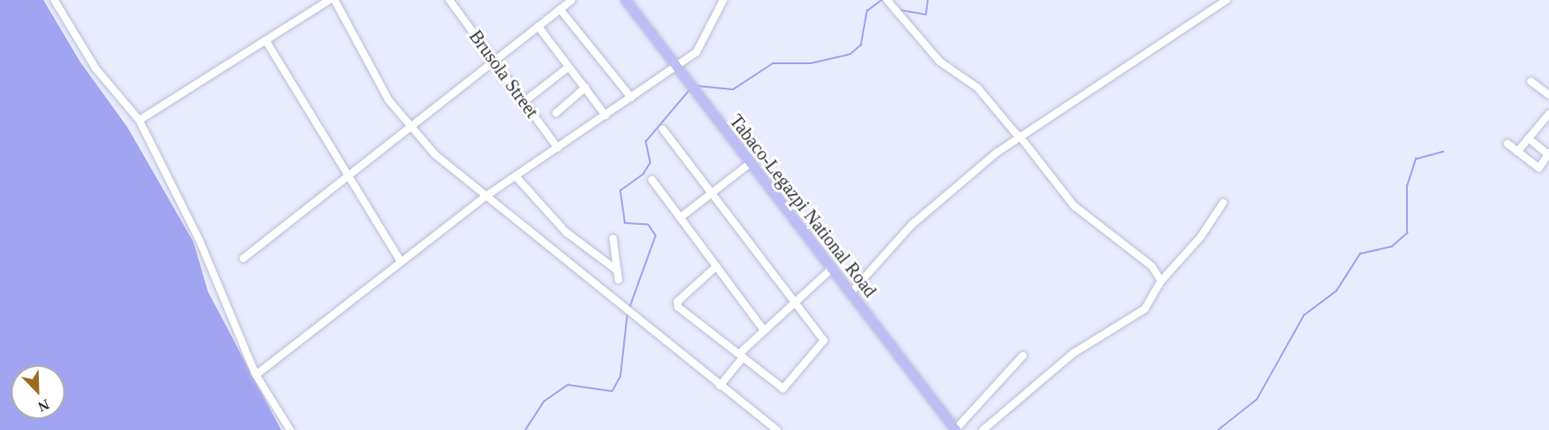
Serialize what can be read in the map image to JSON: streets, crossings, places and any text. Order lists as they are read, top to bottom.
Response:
{
  "streets": {
    "main road": ["Tabaco-Legazpi National Road"],
    "street": ["Brusola Street"]
  },
  "north": "bottom right"
}
